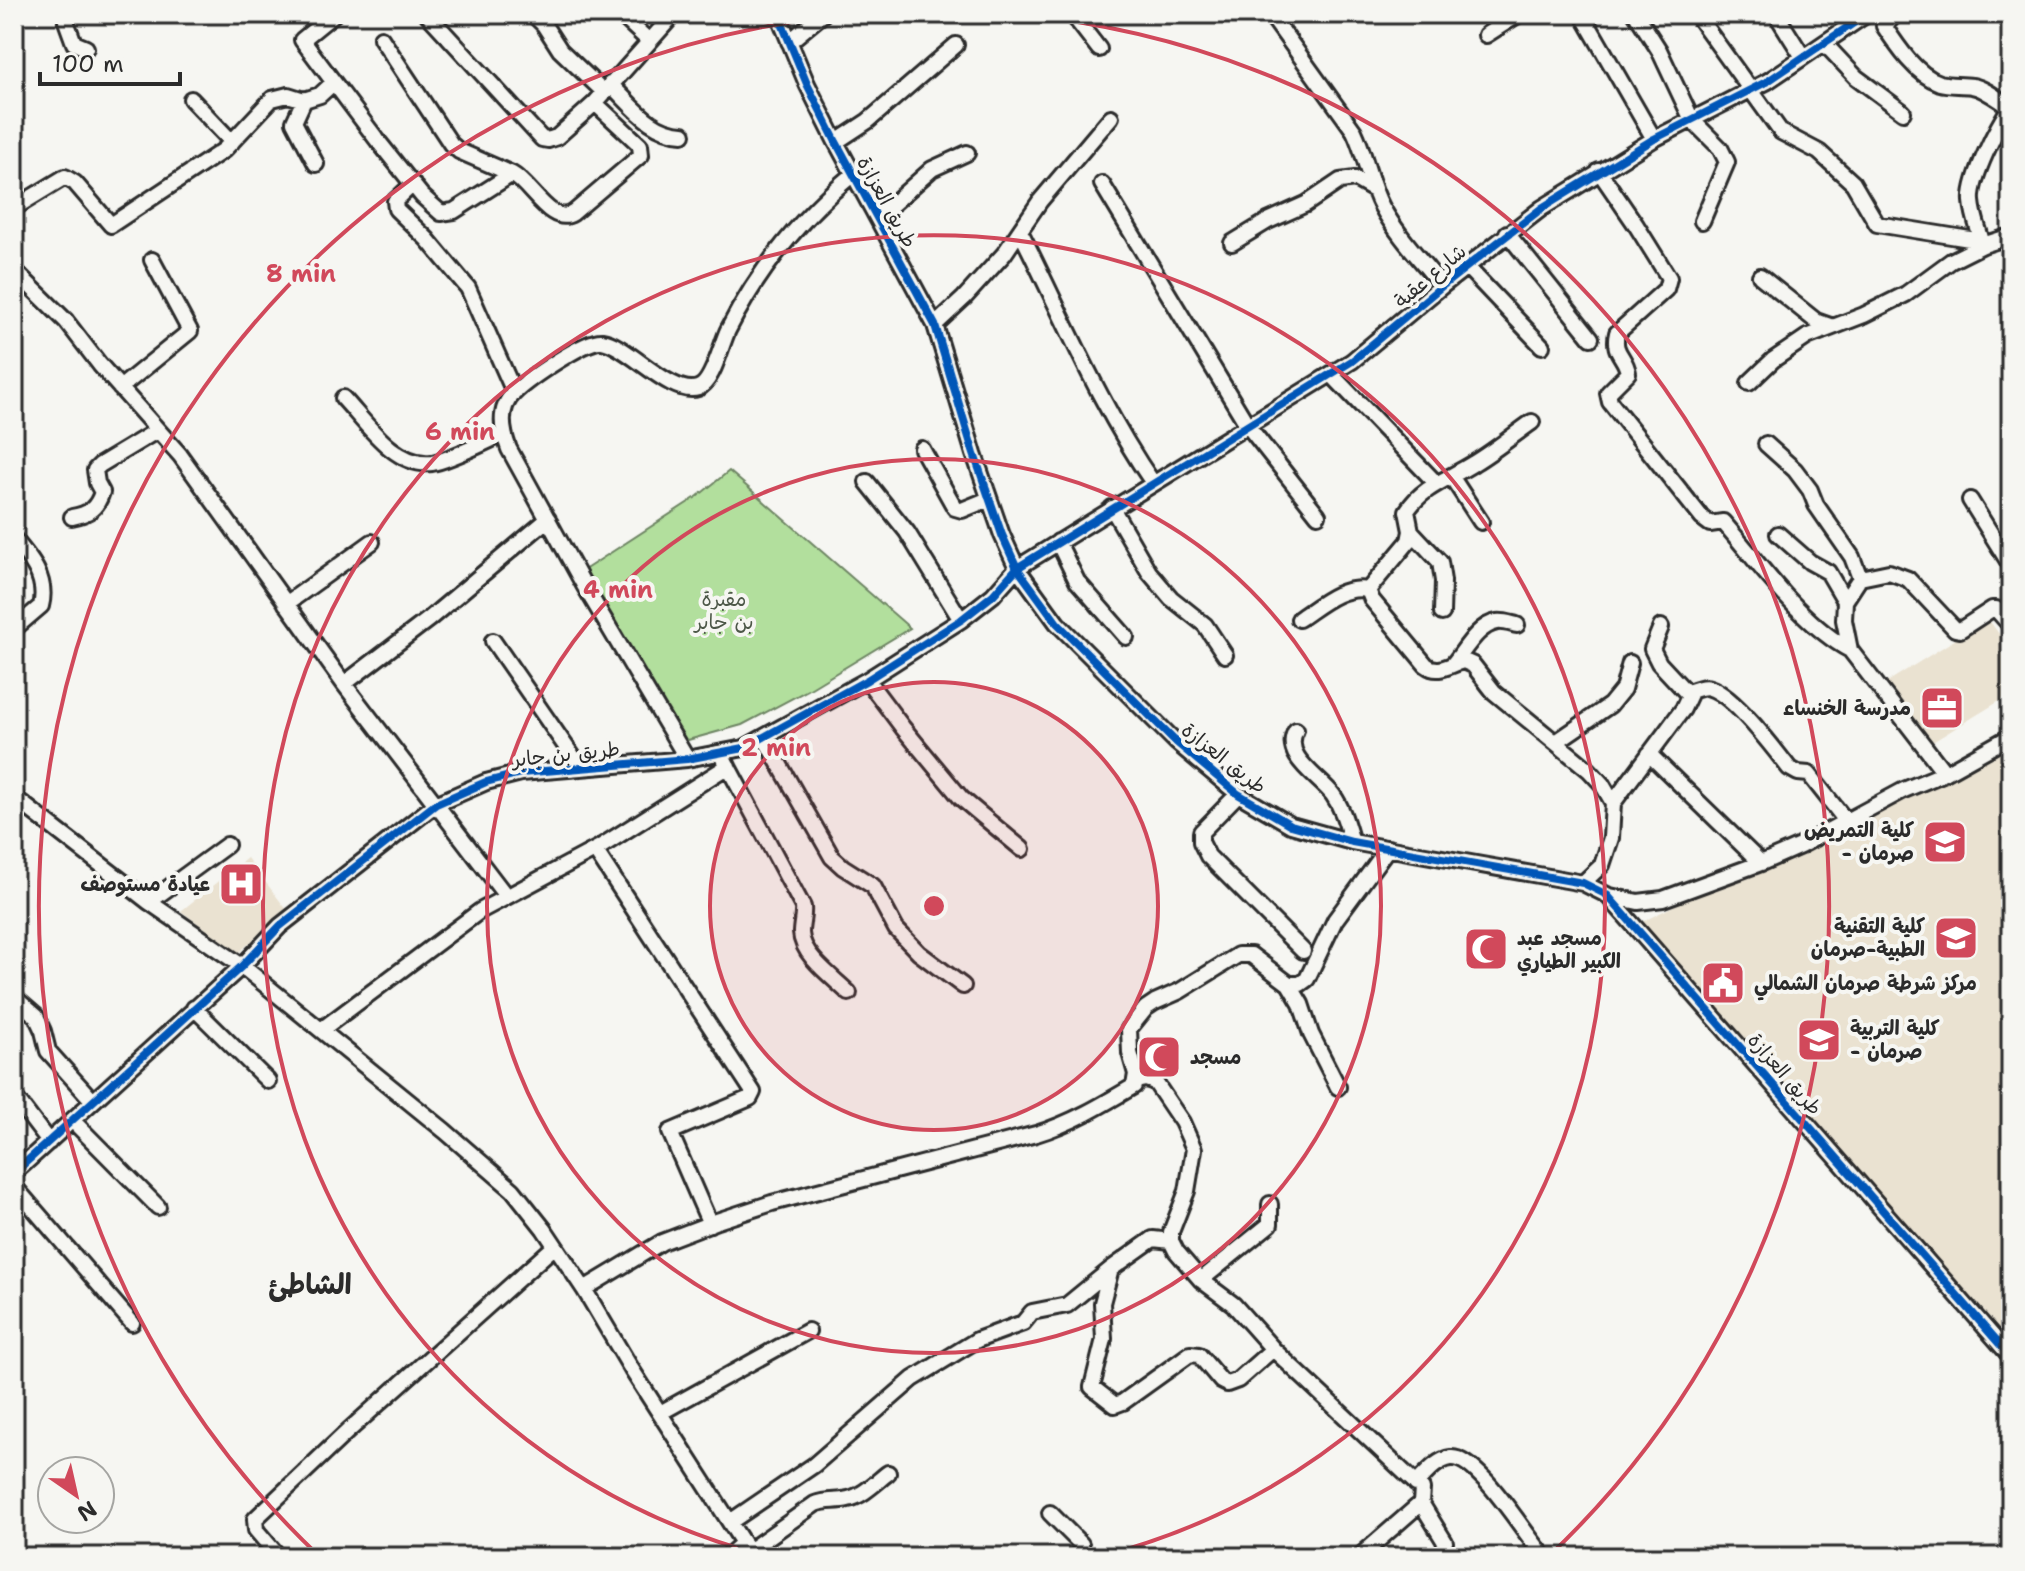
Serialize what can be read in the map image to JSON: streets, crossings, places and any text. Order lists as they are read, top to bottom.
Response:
{
  "streets": {
    "street": ["طريق العزازة", "شارع عقبة", "طريق بن جابر"]
  },
  "crossings": [
    ["طريق العزازة", "شارع عقبة"],
    ["طريق العزازة", "طريق بن جابر"],
    ["شارع عقبة", "طريق بن جابر"]
  ],
  "districts": ["الشاطئ"],
  "parks": ["مقبرة بن جابر"],
  "places": {
    "office": ["مدرسة الخنساء"],
    "school or university": ["كلية التمريض - صرمان", "كلية التقنية الطبية-صرمان", "كلية التربية - صرمان"],
    "hospital": ["عيادة مستوصف"],
    "mosque": ["مسجد عبد الكبير الطياري", "مسجد"],
    "public building": ["مركز شرطة صرمان الشمالي"]
  },
  "scale_bar": "100 m",
  "north": "bottom right",
  "rings": [
    "8 min",
    "6 min",
    "4 min",
    "2 min"
  ]
}
